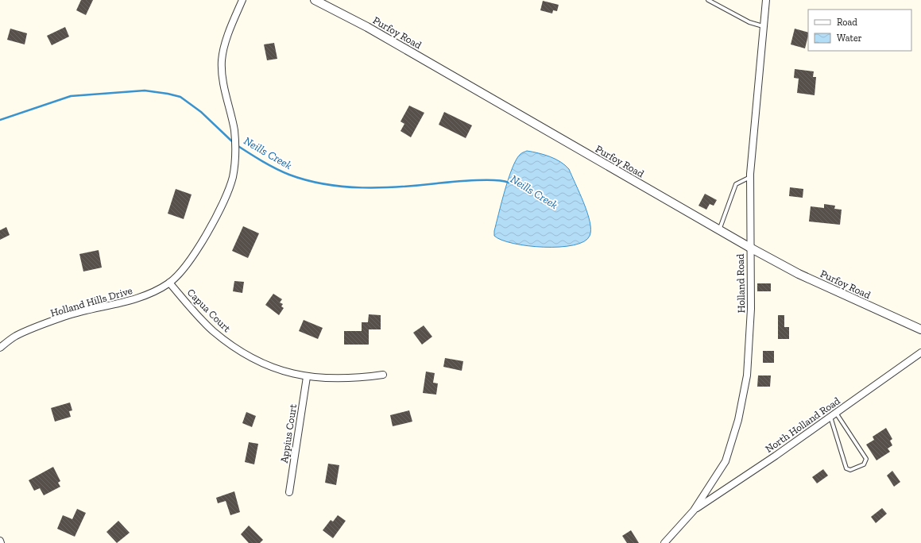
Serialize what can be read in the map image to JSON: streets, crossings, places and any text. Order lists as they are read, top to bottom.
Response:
{
  "streets": {
    "street": [
      "Purfoy Road",
      "Holland Road",
      "Holland Hills Drive",
      "Capua Court",
      "North Holland Road",
      "Appius Court"
    ]
  },
  "crossings": [
    ["Purfoy Road", "Holland Road"],
    ["Holland Road", "North Holland Road"],
    ["Holland Hills Drive", "Capua Court"],
    ["Capua Court", "Appius Court"]
  ],
  "water": ["Neills Creek"],
  "legend": ["Road", "Water"]
}
